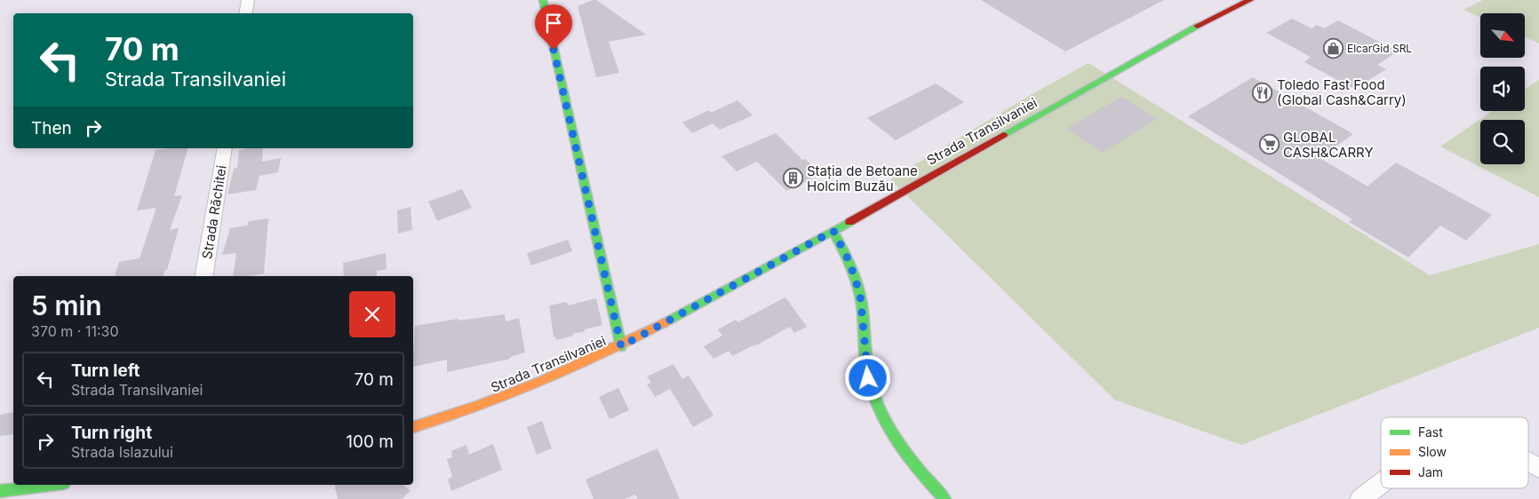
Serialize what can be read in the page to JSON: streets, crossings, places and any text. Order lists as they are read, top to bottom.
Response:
{
  "streets": {
    "main road": ["Strada Transilvaniei"],
    "street": ["Strada Răchitei"]
  },
  "places": {
    "shop": ["ElcarGid SRL"],
    "restaurant": ["Toledo Fast Food (Global Cash&Carry)"],
    "supermarket": ["GLOBAL CASH&CARRY"],
    "building": ["Stația de Betoane Holcim Buzău"]
  },
  "legend": ["Fast", "Slow", "Jam"],
  "north": "bottom right",
  "page": {
    "turn": ["70 m", "Strada Transilvaniei"],
    "then": "Then",
    "heading": ["5 min", "370 m · 11:30"],
    "list": [
      {
        "name": "Turn left",
        "note": "Strada Transilvaniei",
        "value": "70 m"
      },
      {
        "name": "Turn right",
        "note": "Strada Islazului",
        "value": "100 m"
      }
    ]
  }
}
